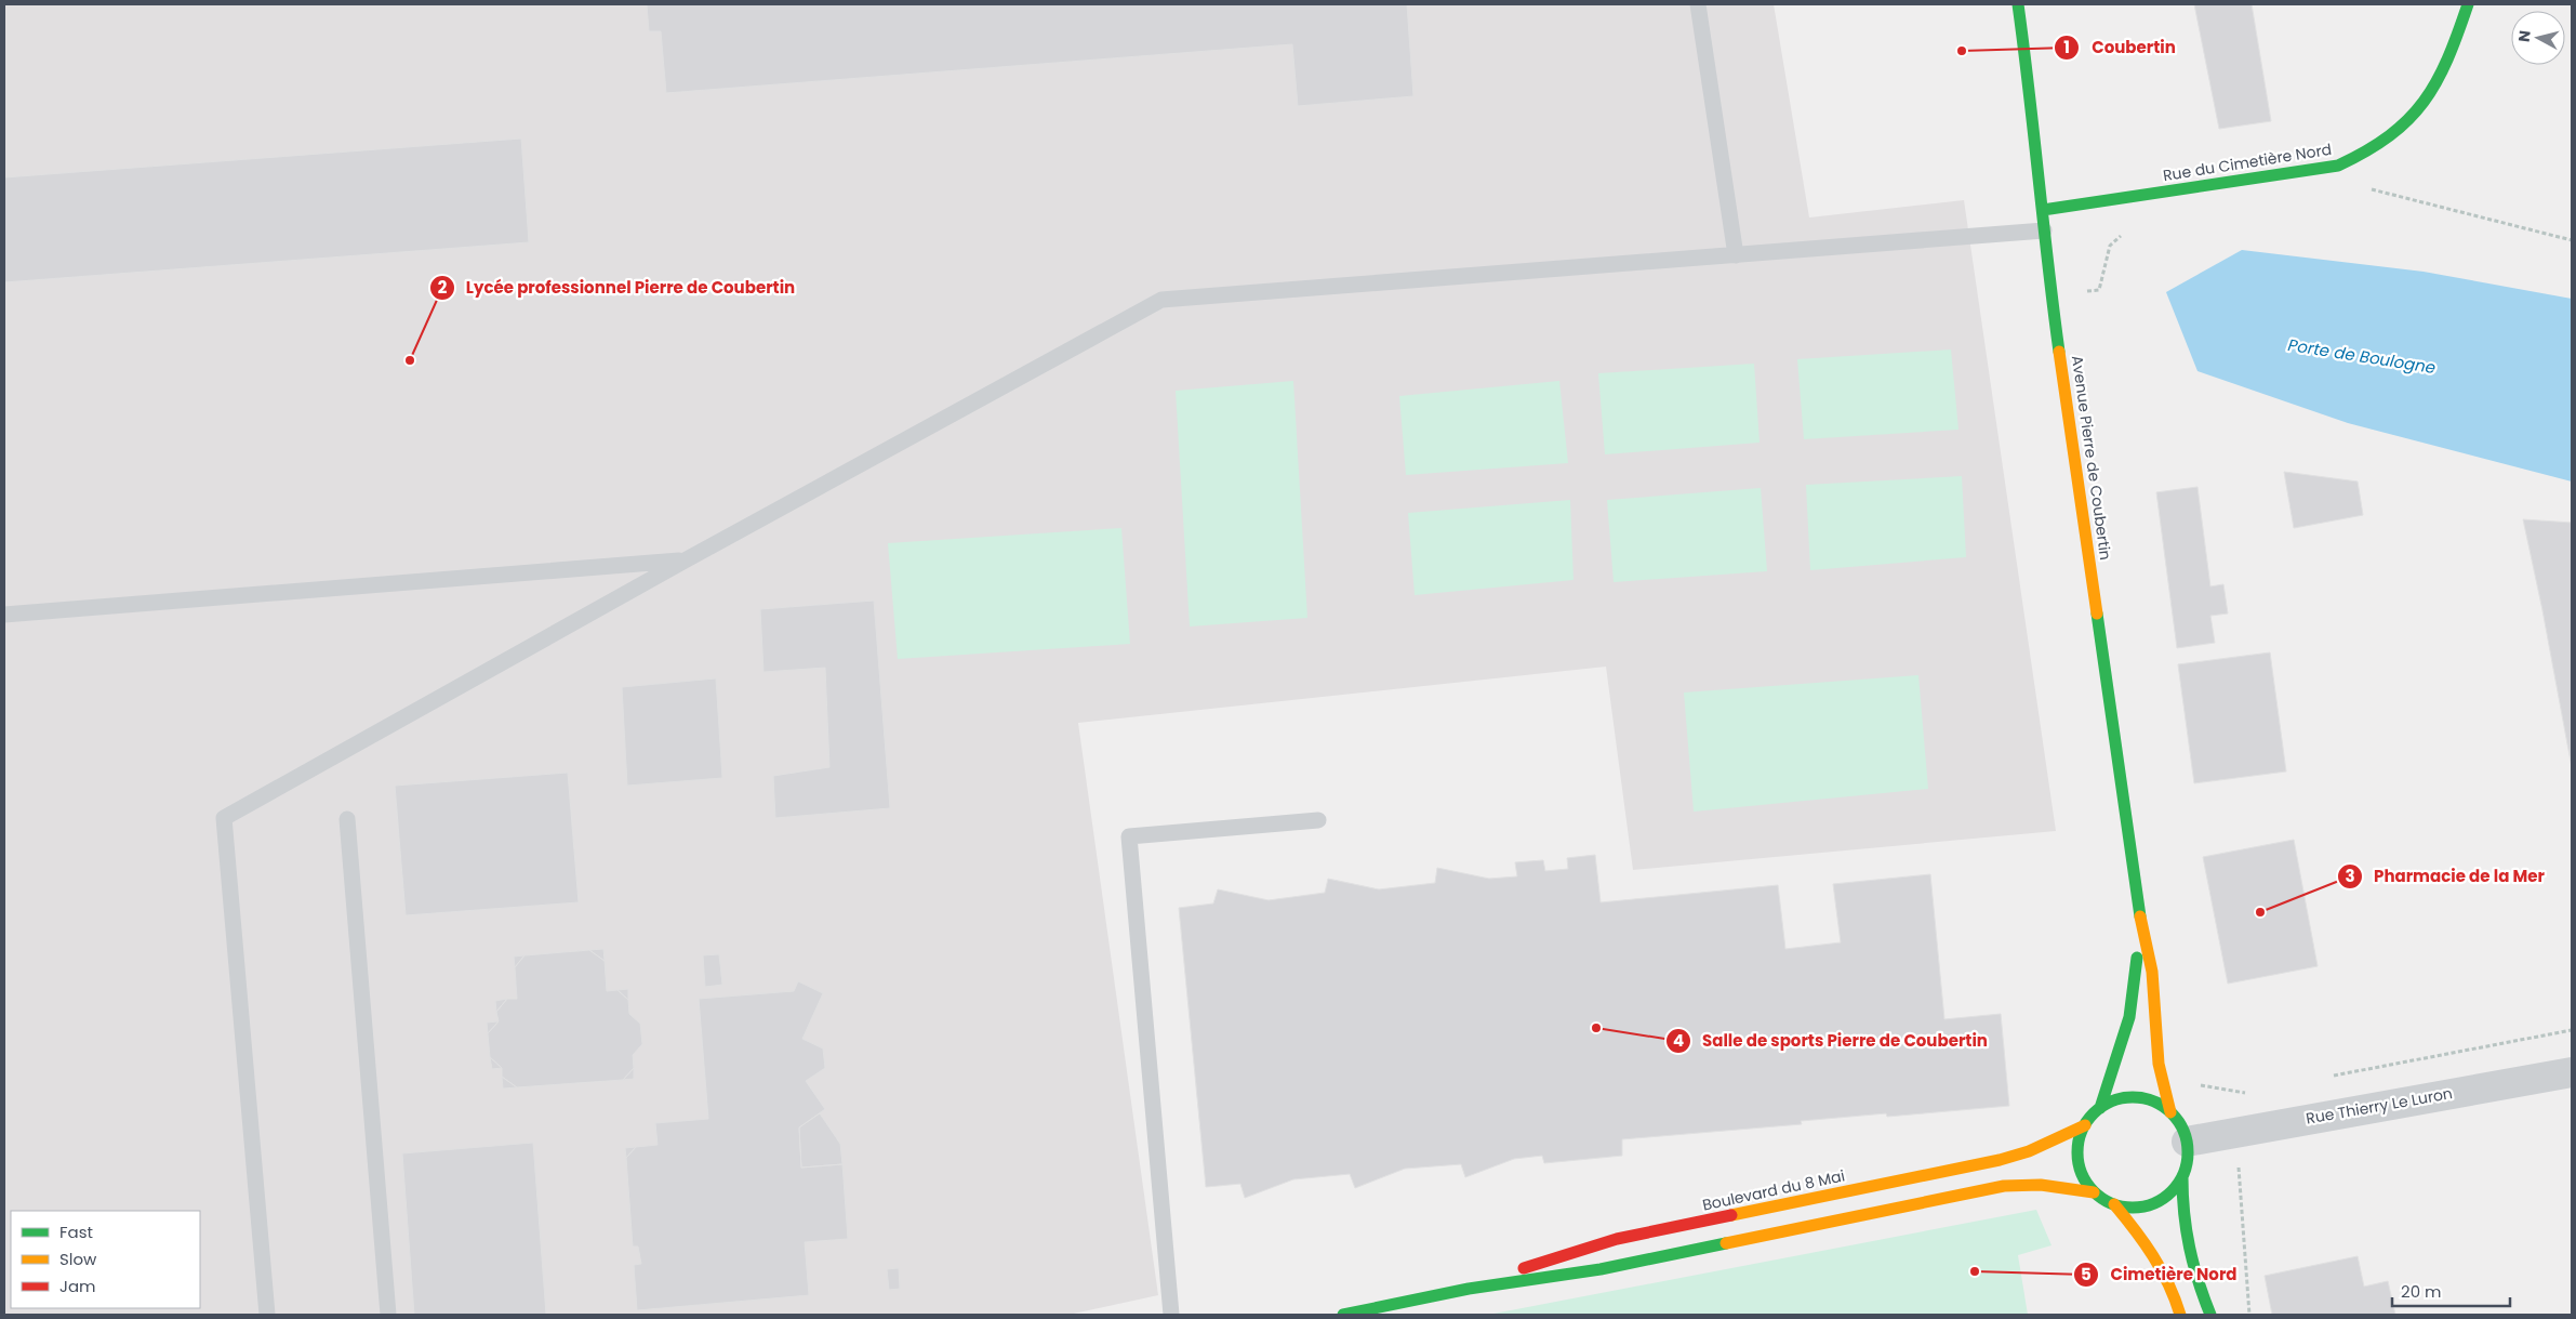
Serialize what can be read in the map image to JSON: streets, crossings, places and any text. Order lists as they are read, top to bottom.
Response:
{
  "streets": {
    "street": [
      "Rue du Cimetière Nord",
      "Avenue Pierre de Coubertin",
      "Rue Thierry Le Luron",
      "Boulevard du 8 Mai"
    ]
  },
  "crossings": [
    ["Rue du Cimetière Nord", "Avenue Pierre de Coubertin"],
    ["Avenue Pierre de Coubertin", "Rue Thierry Le Luron"],
    ["Avenue Pierre de Coubertin", "Boulevard du 8 Mai"],
    ["Rue Thierry Le Luron", "Boulevard du 8 Mai"]
  ],
  "water": ["Porte de Boulogne"],
  "places": [
    "Coubertin",
    "Lycée professionnel Pierre de Coubertin",
    "Pharmacie de la Mer",
    "Salle de sports Pierre de Coubertin",
    "Cimetière Nord"
  ],
  "legend": ["Fast", "Slow", "Jam"],
  "scale_bar": "20 m",
  "north": "left"
}
